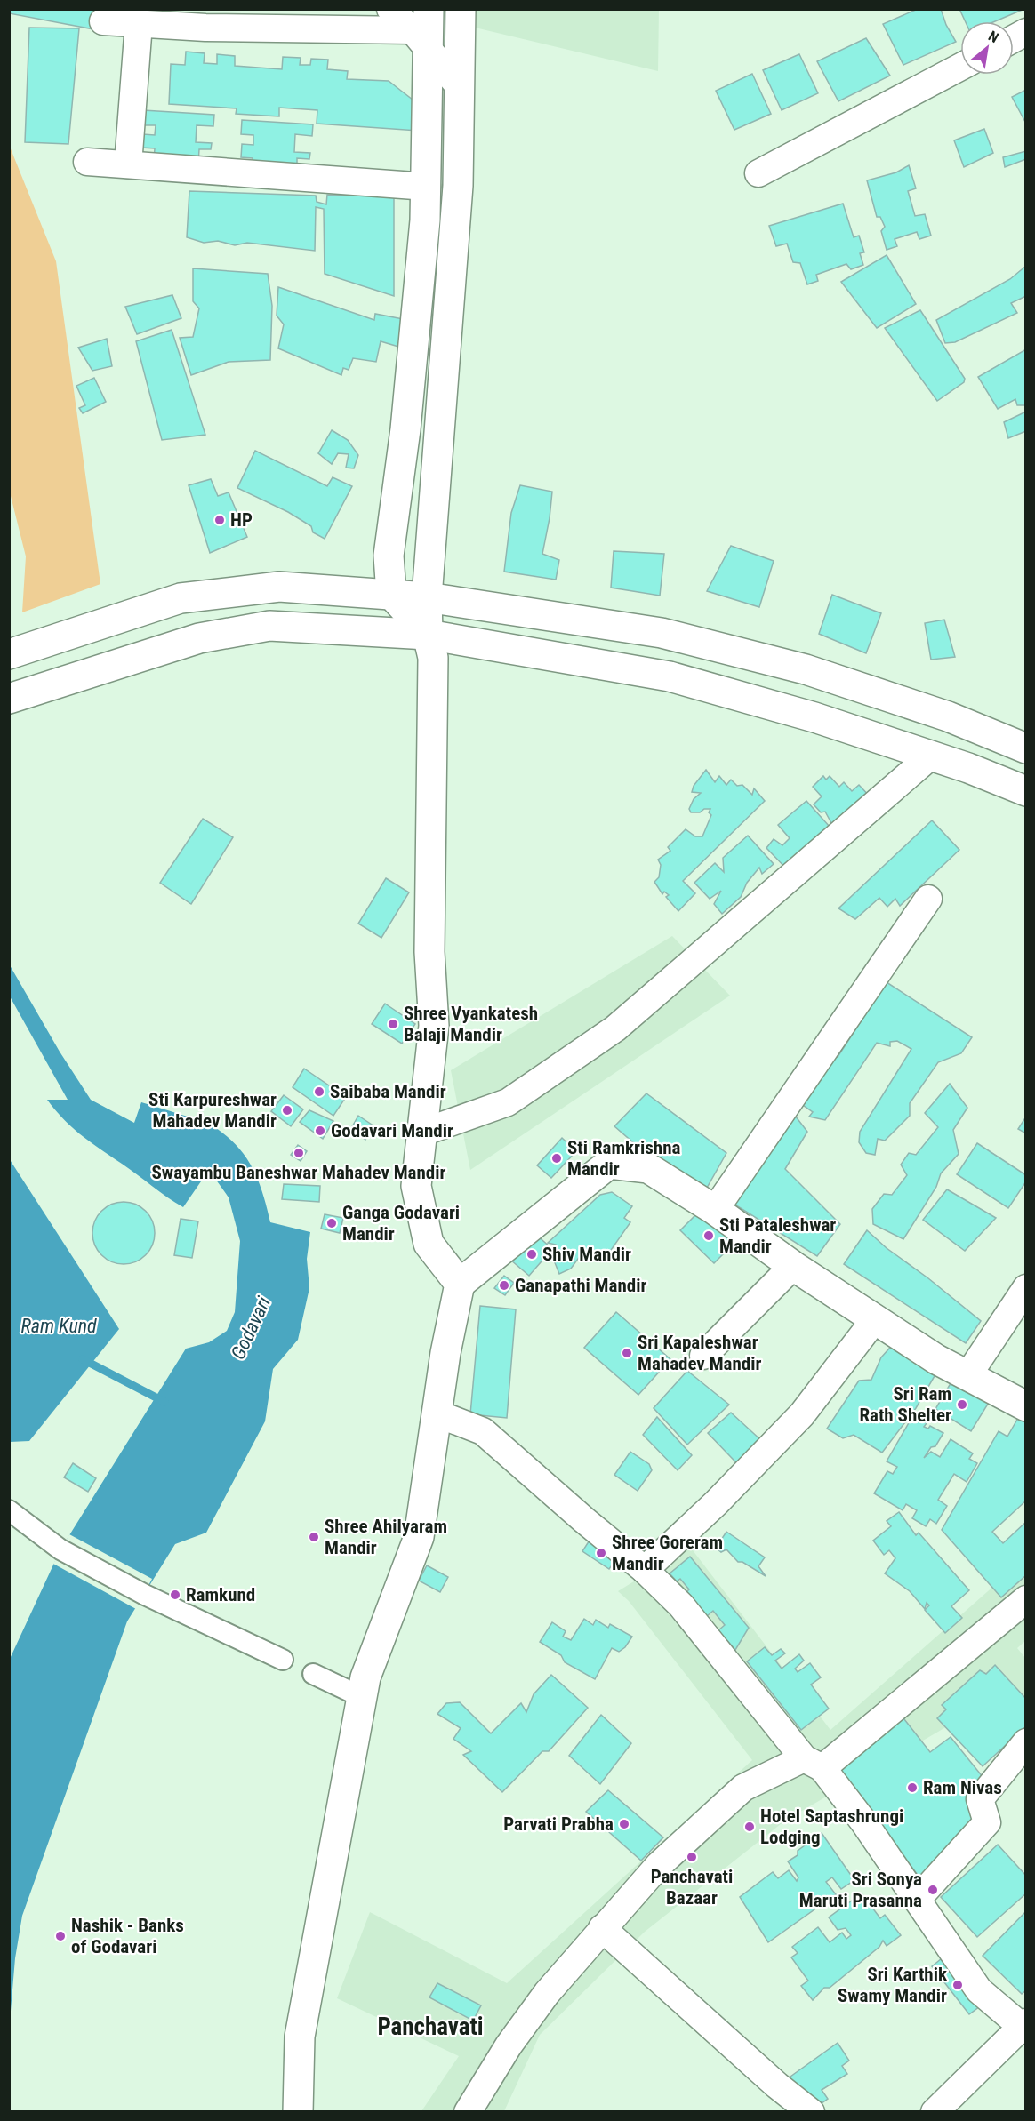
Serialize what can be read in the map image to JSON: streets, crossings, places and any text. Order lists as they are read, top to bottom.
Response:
{
  "districts": ["Panchavati"],
  "water": ["Ram Kund", "Godavari"],
  "places": [
    "HP",
    "Shree Vyankatesh Balaji Mandir",
    "Saibaba Mandir",
    "Sti Karpureshwar Mahadev Mandir",
    "Godavari Mandir",
    "Swayambu Baneshwar Mahadev Mandir",
    "Sti Ramkrishna Mandir",
    "Ganga Godavari Mandir",
    "Sti Pataleshwar Mandir",
    "Shiv Mandir",
    "Ganapathi Mandir",
    "Sri Kapaleshwar Mahadev Mandir",
    "Sri Ram Rath Shelter",
    "Shree Ahilyaram Mandir",
    "Shree Goreram Mandir",
    "Ramkund",
    "Ram Nivas",
    "Parvati Prabha",
    "Hotel Saptashrungi Lodging",
    "Panchavati Bazaar",
    "Sri Sonya Maruti Prasanna",
    "Nashik - Banks of Godavari",
    "Sri Karthik Swamy Mandir"
  ],
  "north": "top right"
}
